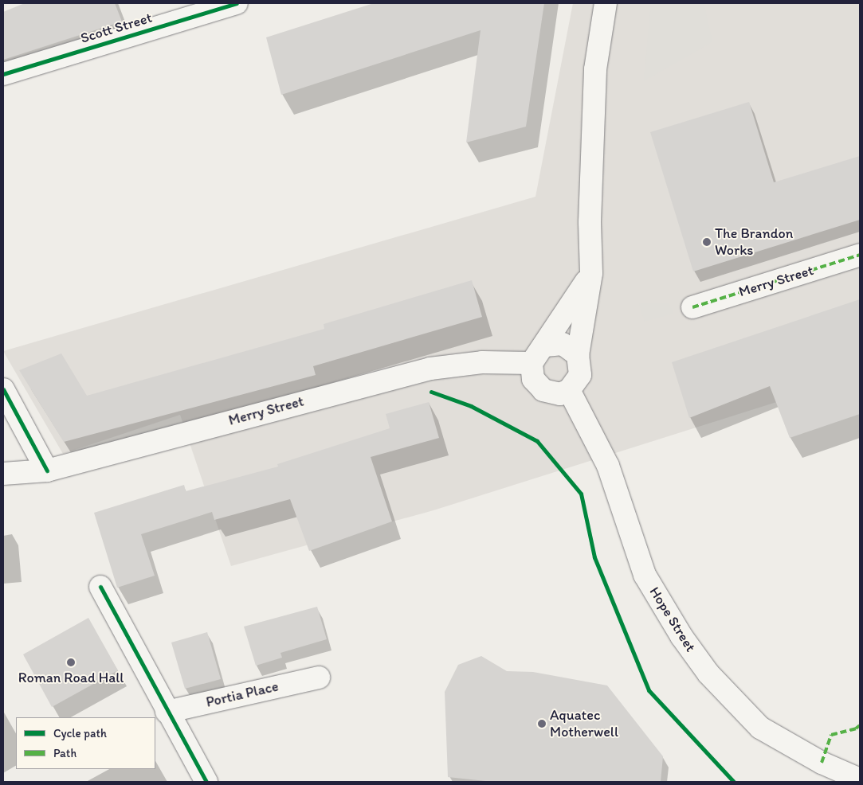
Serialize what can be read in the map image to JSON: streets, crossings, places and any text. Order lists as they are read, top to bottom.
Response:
{
  "streets": {
    "main road": [
      "Scott Street",
      "Merry Street",
      "Hope Street",
      "Portia Place"
    ]
  },
  "crossings": [
    ["Merry Street", "Hope Street"]
  ],
  "places": ["The Brandon Works", "Roman Road Hall", "Aquatec Motherwell"],
  "legend": ["Cycle path", "Path"]
}
